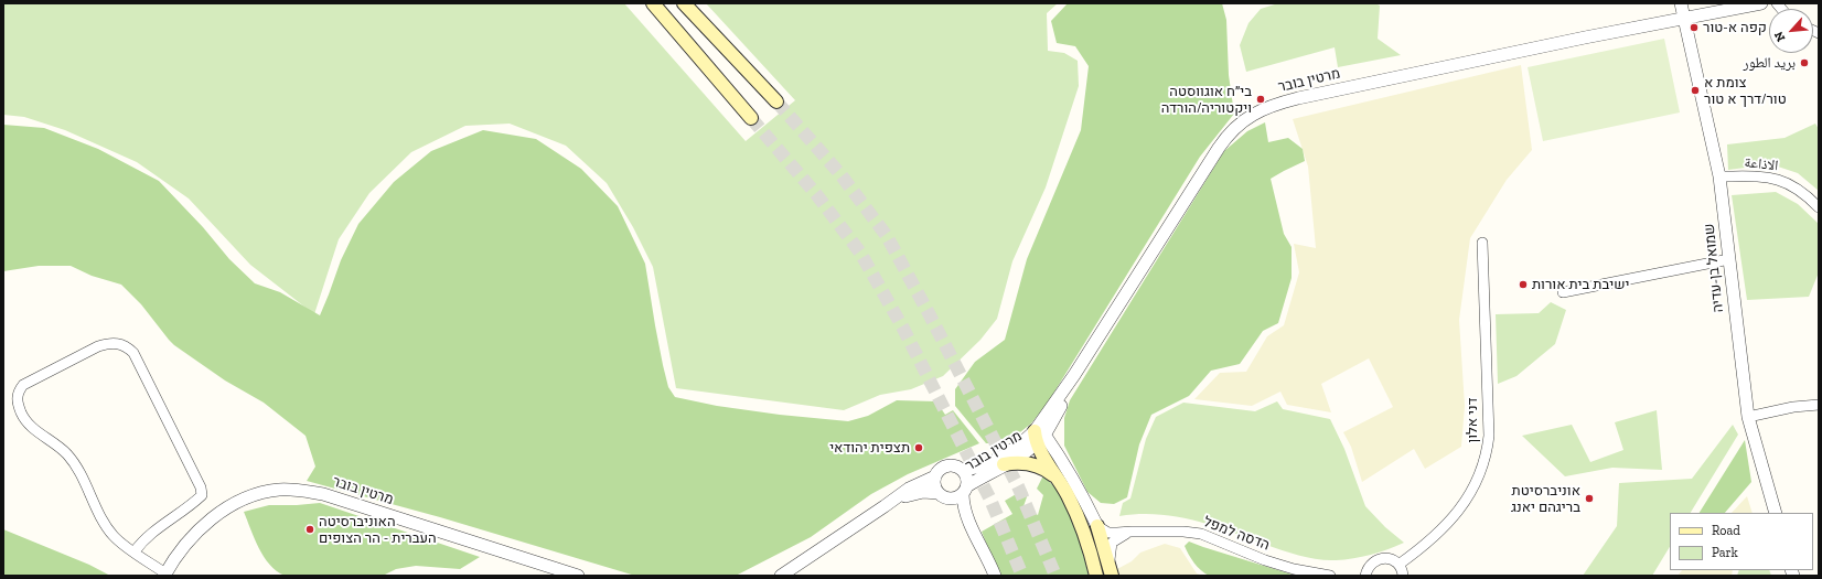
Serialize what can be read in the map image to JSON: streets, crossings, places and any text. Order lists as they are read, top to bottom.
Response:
{
  "streets": {
    "street": [
      "מרטין בובר",
      "الاذاعة",
      "שמואל בן-עדיה",
      "דני אלון",
      "הדסה למפל"
    ]
  },
  "crossings": [
    ["מרטין בובר", "שמואל בן-עדיה"],
    ["الاذاعة", "שמואל בן-עדיה"]
  ],
  "places": [
    "קפה א-טור",
    "بريد الطور",
    "צומת א טור/דרך א טור",
    "בי״ח אוגווסטה ויקטוריה/הורדה",
    "ישיבת בית אורות",
    "תצפית יהודאי",
    "אוניברסיטת בריגהם יאנג",
    "האוניברסיטה העברית - הר הצופים"
  ],
  "legend": ["Road", "Park"],
  "north": "bottom left"
}
